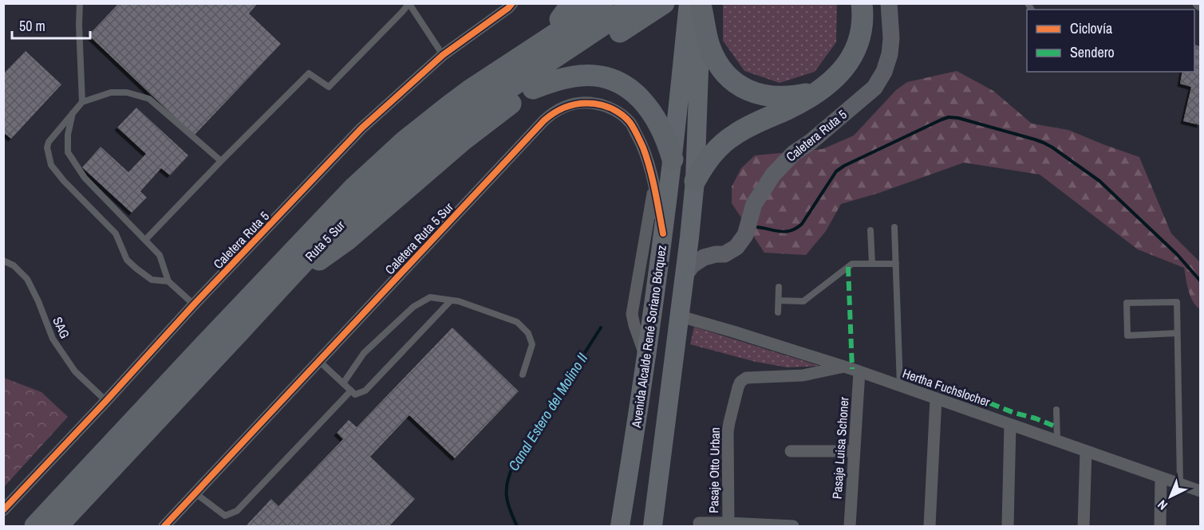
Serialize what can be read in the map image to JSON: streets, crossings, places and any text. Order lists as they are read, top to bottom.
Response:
{
  "streets": {
    "highway": ["Ruta 5 Sur"],
    "main road": ["Avenida Alcalde René Soriano Bórquez"],
    "street": [
      "Caletera Ruta 5",
      "Caletera Ruta 5 Sur",
      "Hertha Fuchslocher",
      "Pasaje Luisa Schoner",
      "Pasaje Otto Urban"
    ],
    "lane": ["SAG"]
  },
  "crossings": [
    ["Caletera Ruta 5", "SAG"],
    ["Caletera Ruta 5", "Avenida Alcalde René Soriano Bórquez"],
    ["Caletera Ruta 5 Sur", "Avenida Alcalde René Soriano Bórquez"],
    ["Avenida Alcalde René Soriano Bórquez", "Hertha Fuchslocher"],
    ["Hertha Fuchslocher", "Pasaje Luisa Schoner"],
    ["Hertha Fuchslocher", "Pasaje Otto Urban"]
  ],
  "water": ["Canal Estero del Molino II"],
  "legend": ["Ciclovía", "Sendero"],
  "scale_bar": "50 m",
  "north": "bottom left"
}
